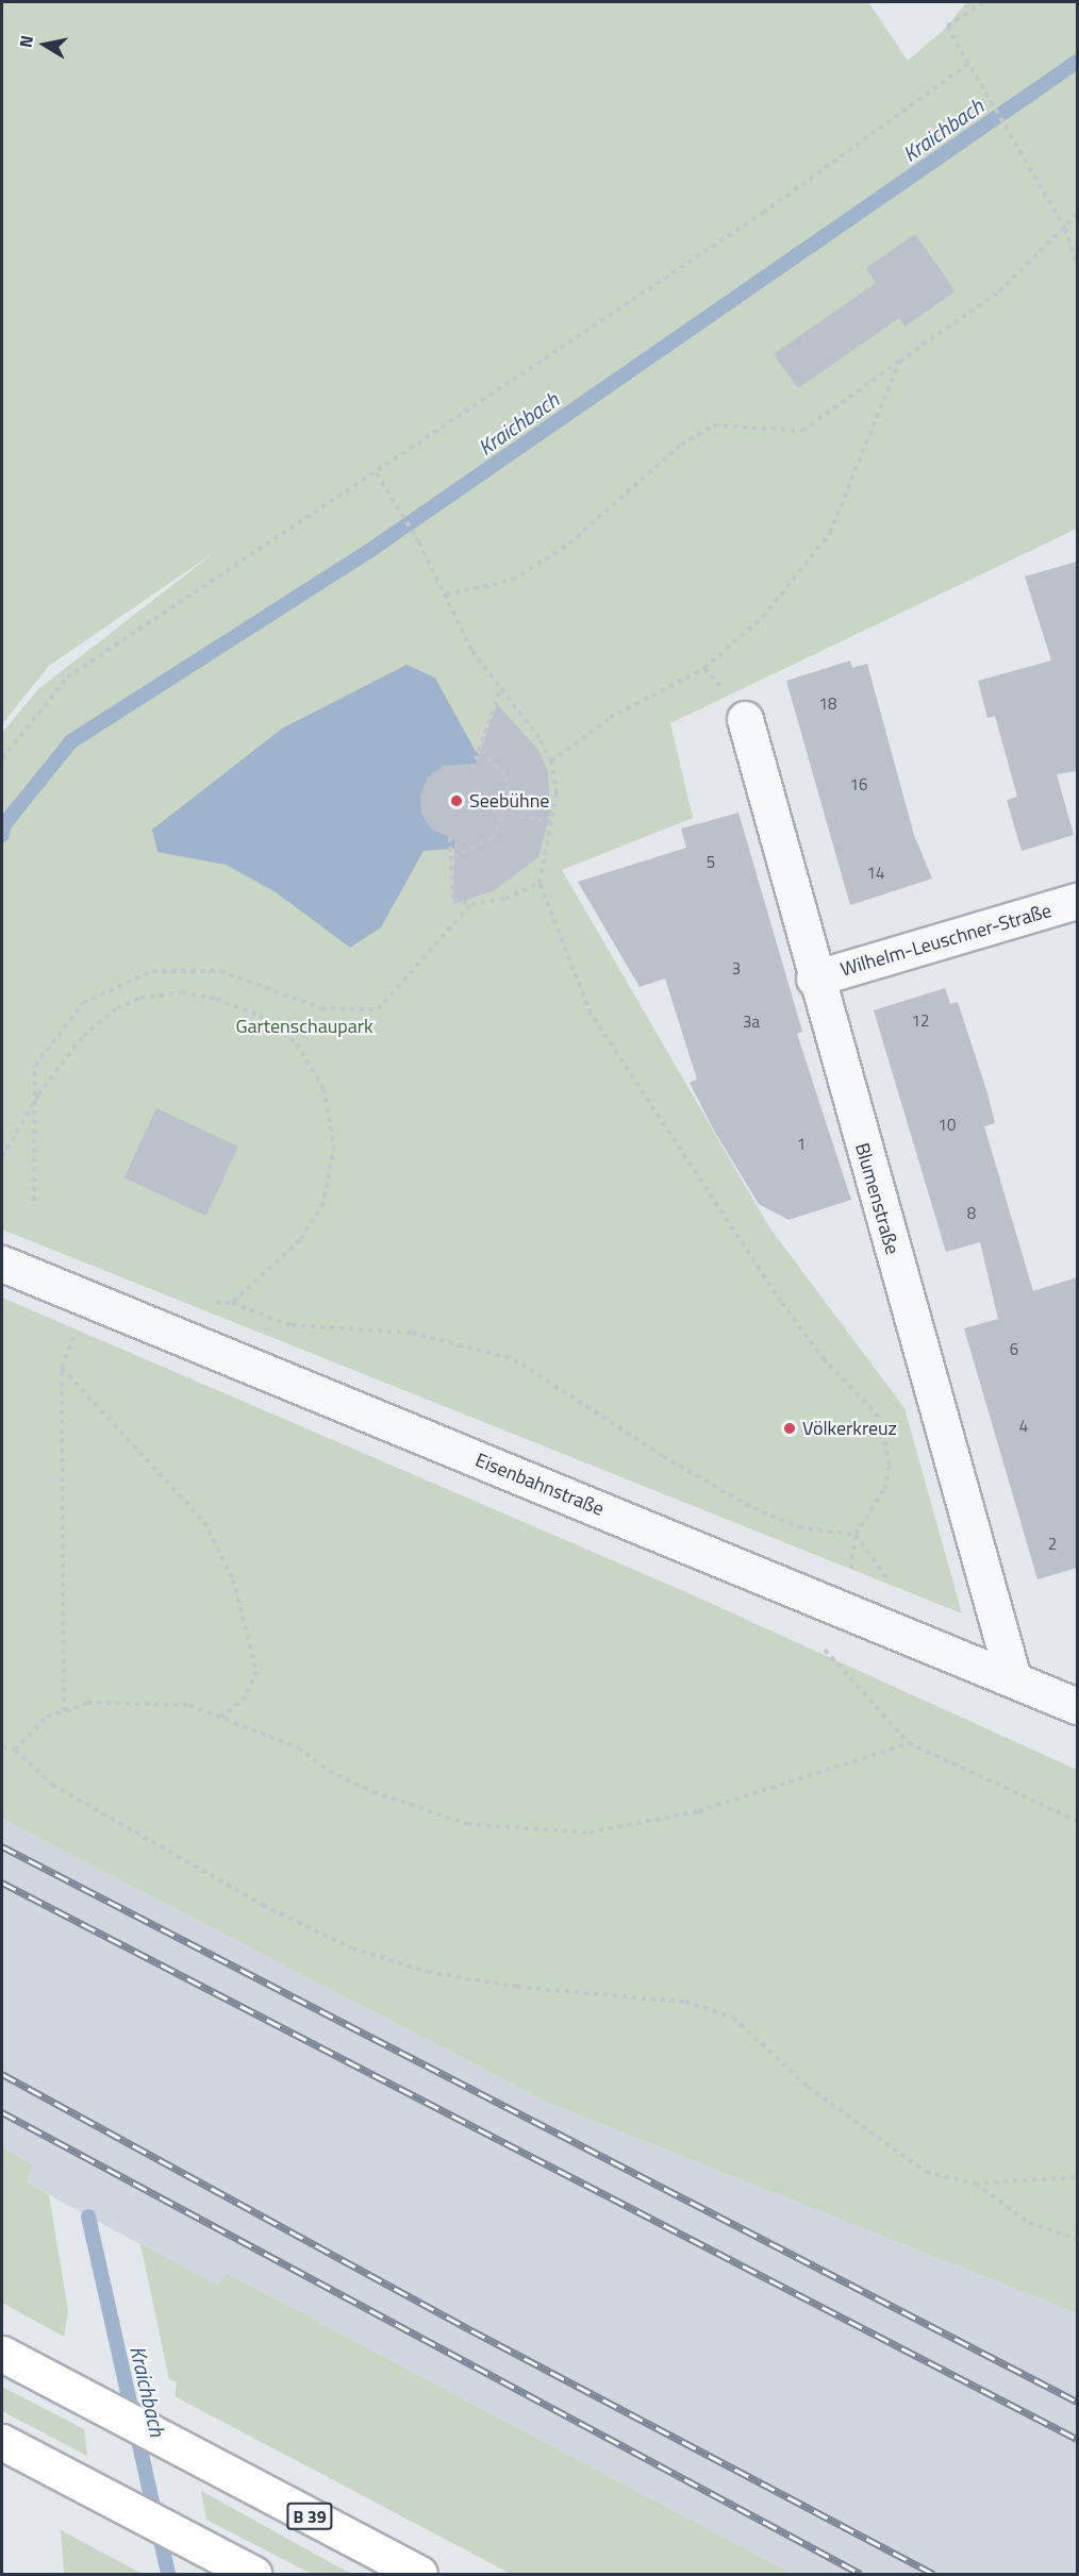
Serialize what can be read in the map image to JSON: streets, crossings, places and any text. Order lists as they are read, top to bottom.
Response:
{
  "streets": {
    "highway": ["B 39"],
    "street": ["Wilhelm-Leuschner-Straße", "Blumenstraße", "Eisenbahnstraße"]
  },
  "crossings": [
    ["Wilhelm-Leuschner-Straße", "Blumenstraße"],
    ["Blumenstraße", "Eisenbahnstraße"]
  ],
  "water": ["Kraichbach"],
  "parks": ["Gartenschaupark"],
  "places": ["Seebühne", "Völkerkreuz"],
  "house_numbers": [
    "18",
    "16",
    "5",
    "14",
    "3",
    "12",
    "3a",
    "10",
    "1",
    "8",
    "6",
    "4",
    "2"
  ],
  "north": "left"
}
